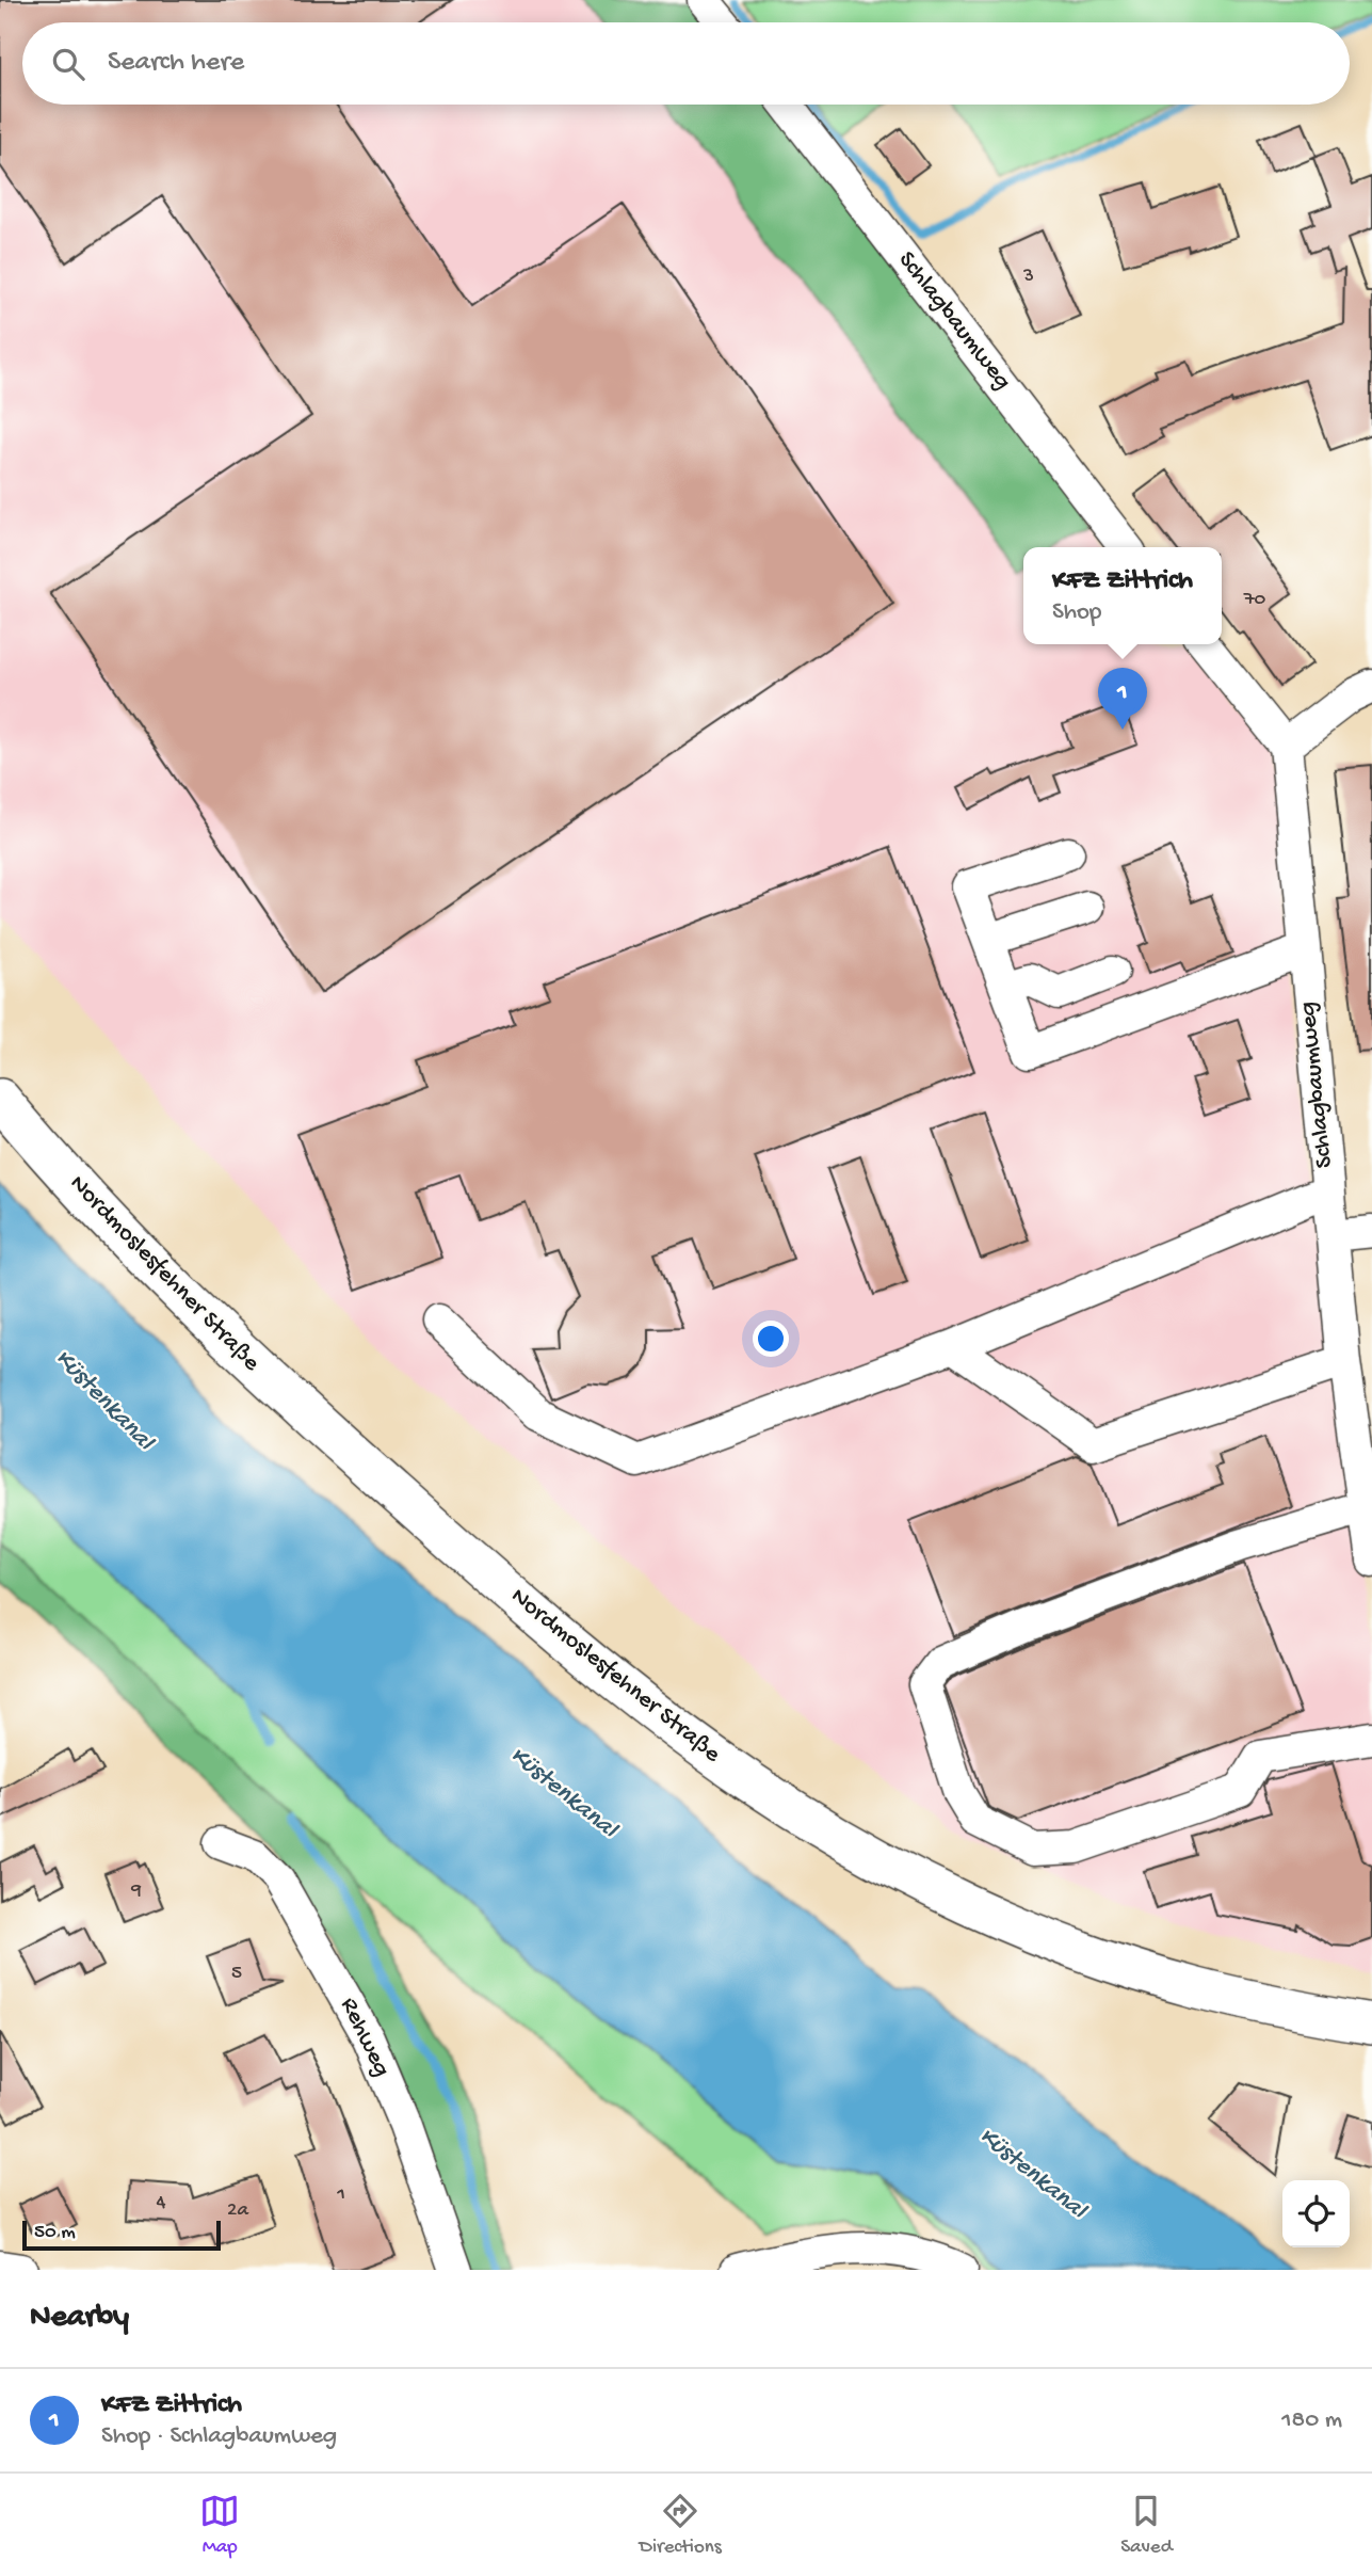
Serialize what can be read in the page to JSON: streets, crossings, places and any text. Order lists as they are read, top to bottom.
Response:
{
  "streets": {
    "main road": ["Nordmoslesfehner Straße"],
    "street": ["Schlagbaumweg", "Rehweg"]
  },
  "water": ["Küstenkanal"],
  "house_numbers": [
    "3",
    "70",
    "9",
    "5",
    "1",
    "4",
    "2a"
  ],
  "scale_bar": "50 m",
  "page": {
    "search": "Search here",
    "popup": ["KFZ Zittrich", "Shop"],
    "pins": "1",
    "scale": "50 m",
    "heading": "Nearby",
    "list": [
      {
        "mark": "1",
        "name": "KFZ Zittrich",
        "note": "Shop · Schlagbaumweg",
        "value": "180 m"
      }
    ],
    "nav": ["Map", "Directions", "Saved"]
  }
}
